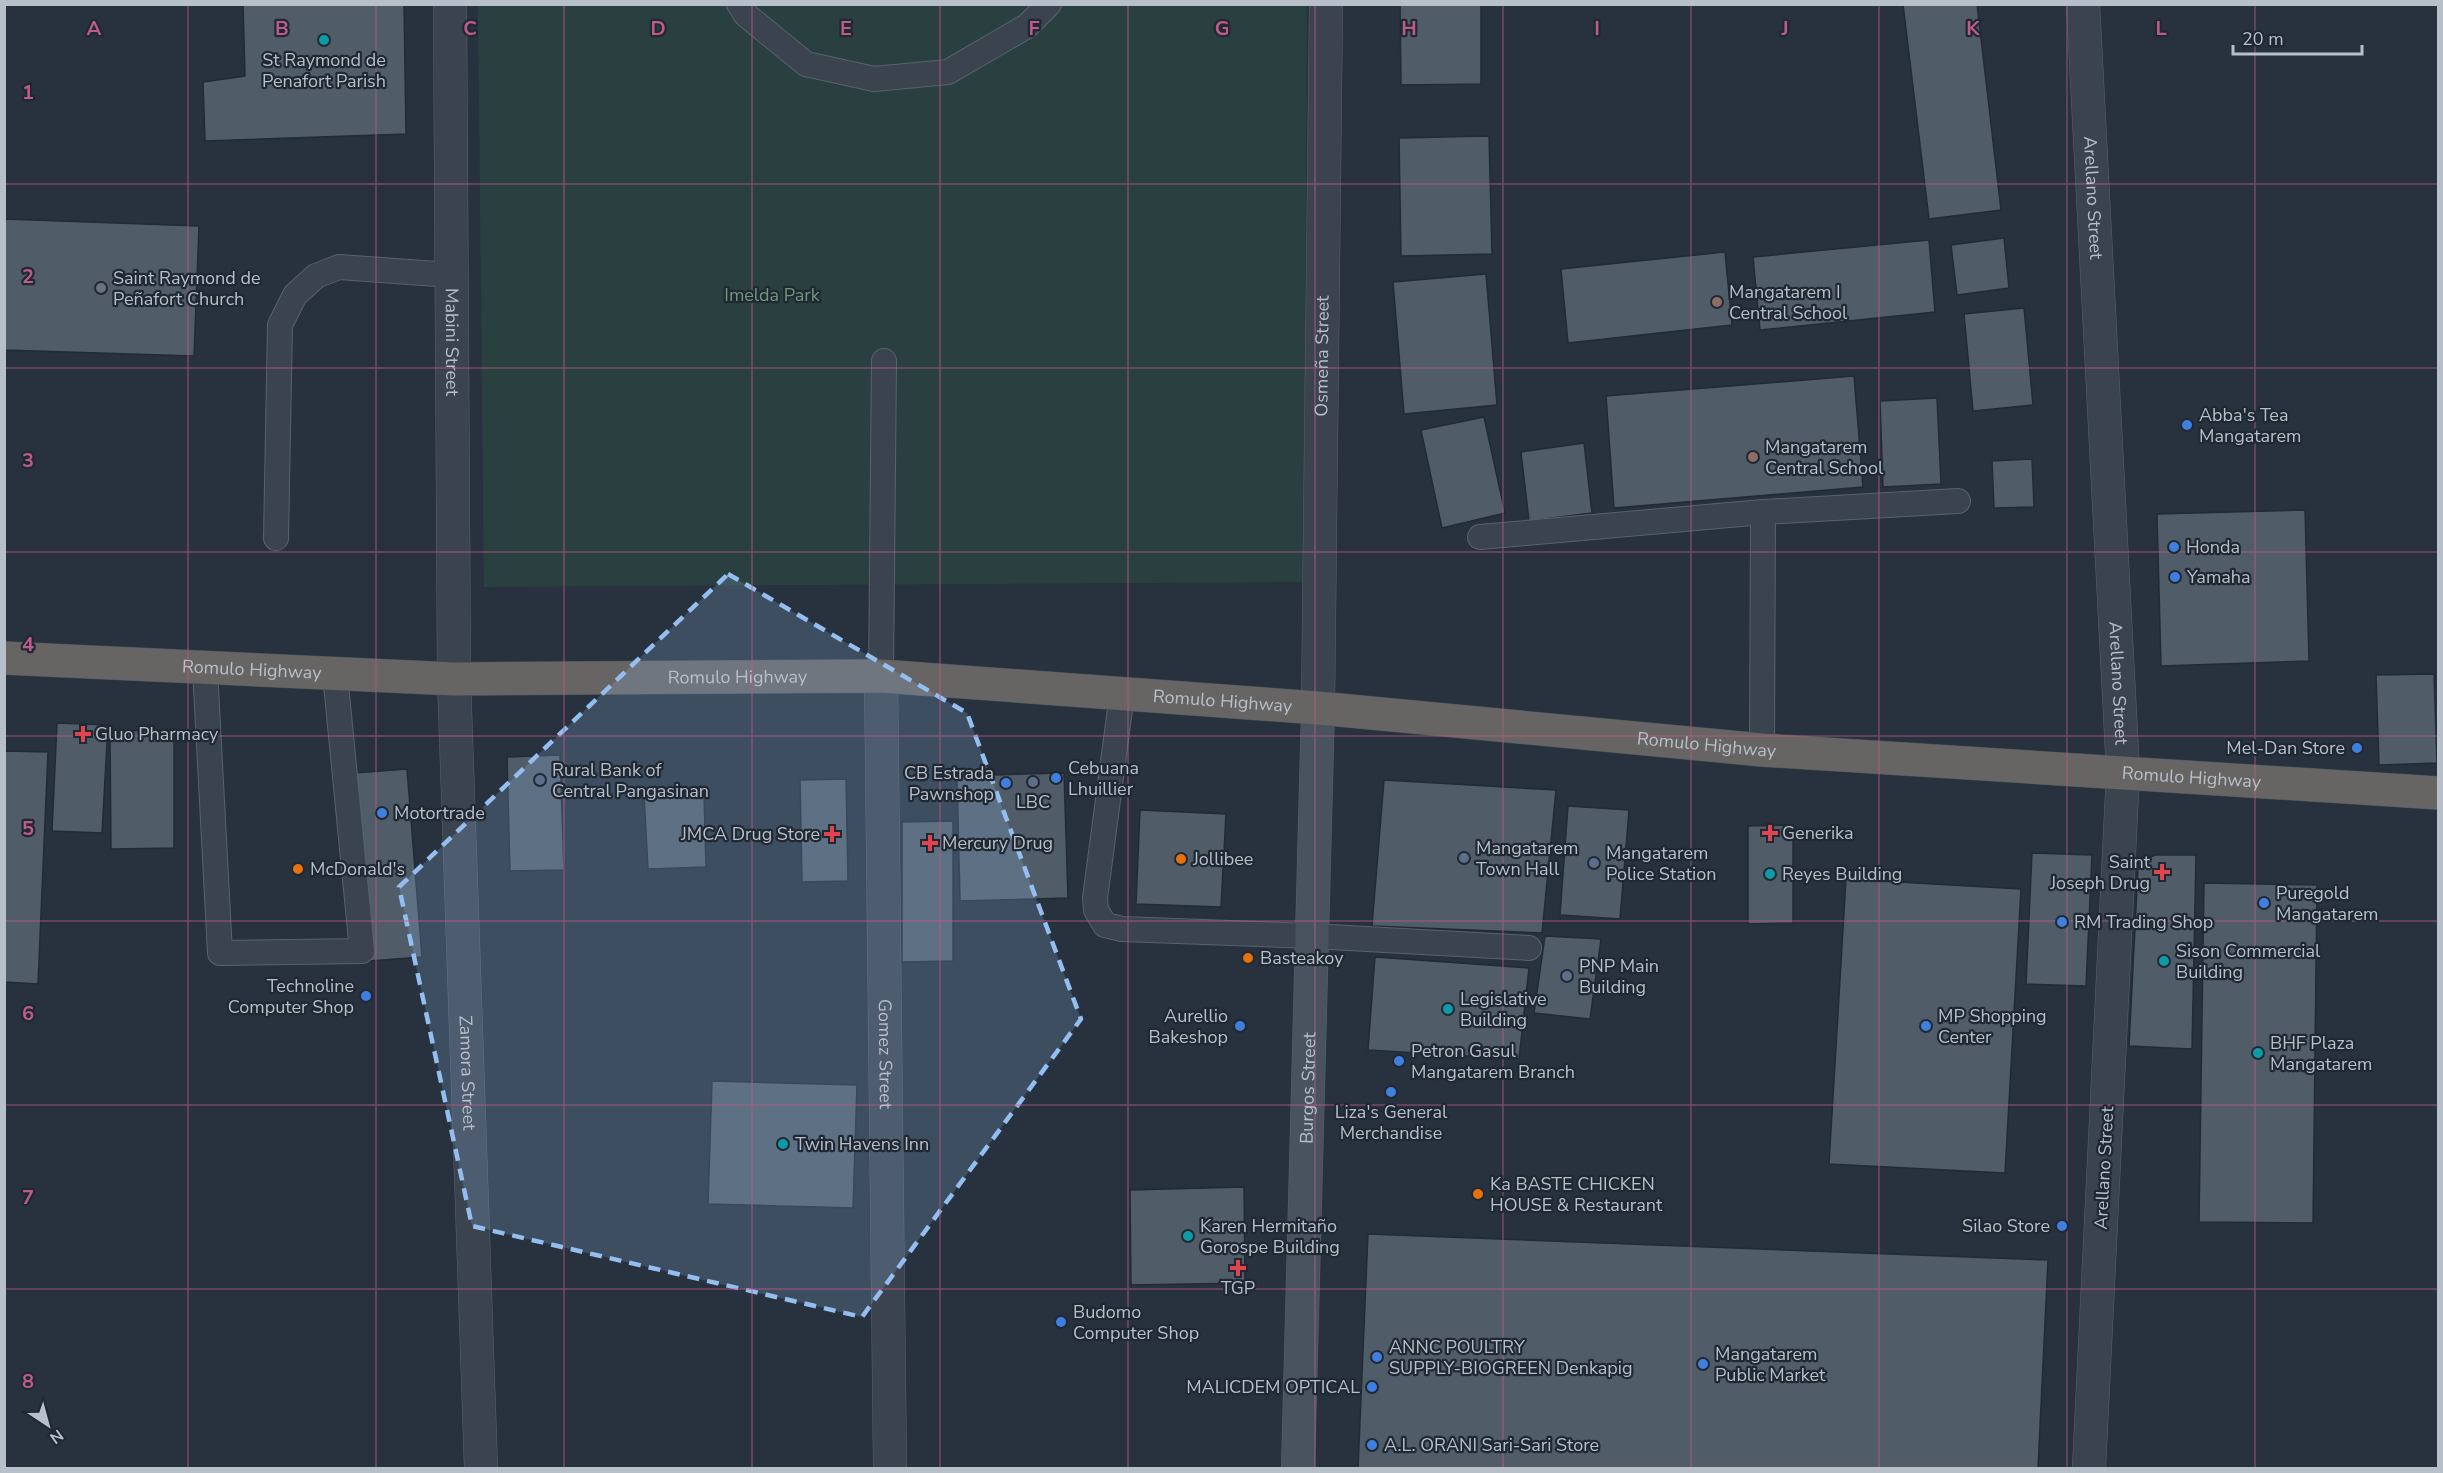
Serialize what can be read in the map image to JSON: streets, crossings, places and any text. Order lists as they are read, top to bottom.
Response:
{
  "streets": {
    "highway": ["Romulo Highway"],
    "main road": ["Burgos Street"],
    "street": [
      "Arellano Street",
      "Mabini Street",
      "Osmeña Street",
      "Gomez Street",
      "Zamora Street"
    ]
  },
  "crossings": [
    ["Arellano Street", "Romulo Highway"],
    ["Mabini Street", "Romulo Highway"],
    ["Mabini Street", "Zamora Street"],
    ["Osmeña Street", "Romulo Highway"],
    ["Osmeña Street", "Burgos Street"],
    ["Romulo Highway", "Gomez Street"],
    ["Romulo Highway", "Zamora Street"],
    ["Romulo Highway", "Burgos Street"]
  ],
  "parks": ["Imelda Park"],
  "places": {
    "other": [
      "St Raymond de Penafort Parish",
      "Saint Raymond de Peñafort Church",
      "Mangatarem I Central School",
      "Abba's Tea Mangatarem",
      "Mangatarem Central School",
      "Honda",
      "Yamaha",
      "Mel-Dan Store",
      "Cebuana Lhuillier",
      "Rural Bank of Central Pangasinan",
      "LBC",
      "CB Estrada Pawnshop",
      "Motortrade",
      "Mangatarem Town Hall",
      "Jollibee",
      "Mangatarem Police Station",
      "McDonald's",
      "Reyes Building",
      "Puregold Mangatarem",
      "RM Trading Shop",
      "Basteakoy",
      "Sison Commercial Building",
      "PNP Main Building",
      "Technoline Computer Shop",
      "Legislative Building",
      "Aurellio Bakeshop",
      "MP Shopping Center",
      "BHF Plaza Mangatarem",
      "Petron Gasul Mangatarem Branch",
      "Liza's General Merchandise",
      "Twin Havens Inn",
      "Ka BASTE CHICKEN HOUSE & Restaurant",
      "Silao Store",
      "Karen Hermitaño Gorospe Building",
      "Budomo Computer Shop",
      "ANNC POULTRY SUPPLY-BIOGREEN Denkapig",
      "Mangatarem Public Market",
      "MALICDEM OPTICAL",
      "A.L. ORANI Sari-Sari Store"
    ],
    "health": [
      "Gluo Pharmacy",
      "Generika",
      "JMCA Drug Store",
      "Mercury Drug",
      "Saint Joseph Drug",
      "TGP"
    ]
  },
  "scale_bar": "20 m",
  "north": "bottom right",
  "grid": {
    "columns": [
      "A",
      "B",
      "C",
      "D",
      "E",
      "F",
      "G",
      "H",
      "I",
      "J",
      "K",
      "L"
    ],
    "rows": [
      "1",
      "2",
      "3",
      "4",
      "5",
      "6",
      "7",
      "8"
    ]
  }
}
